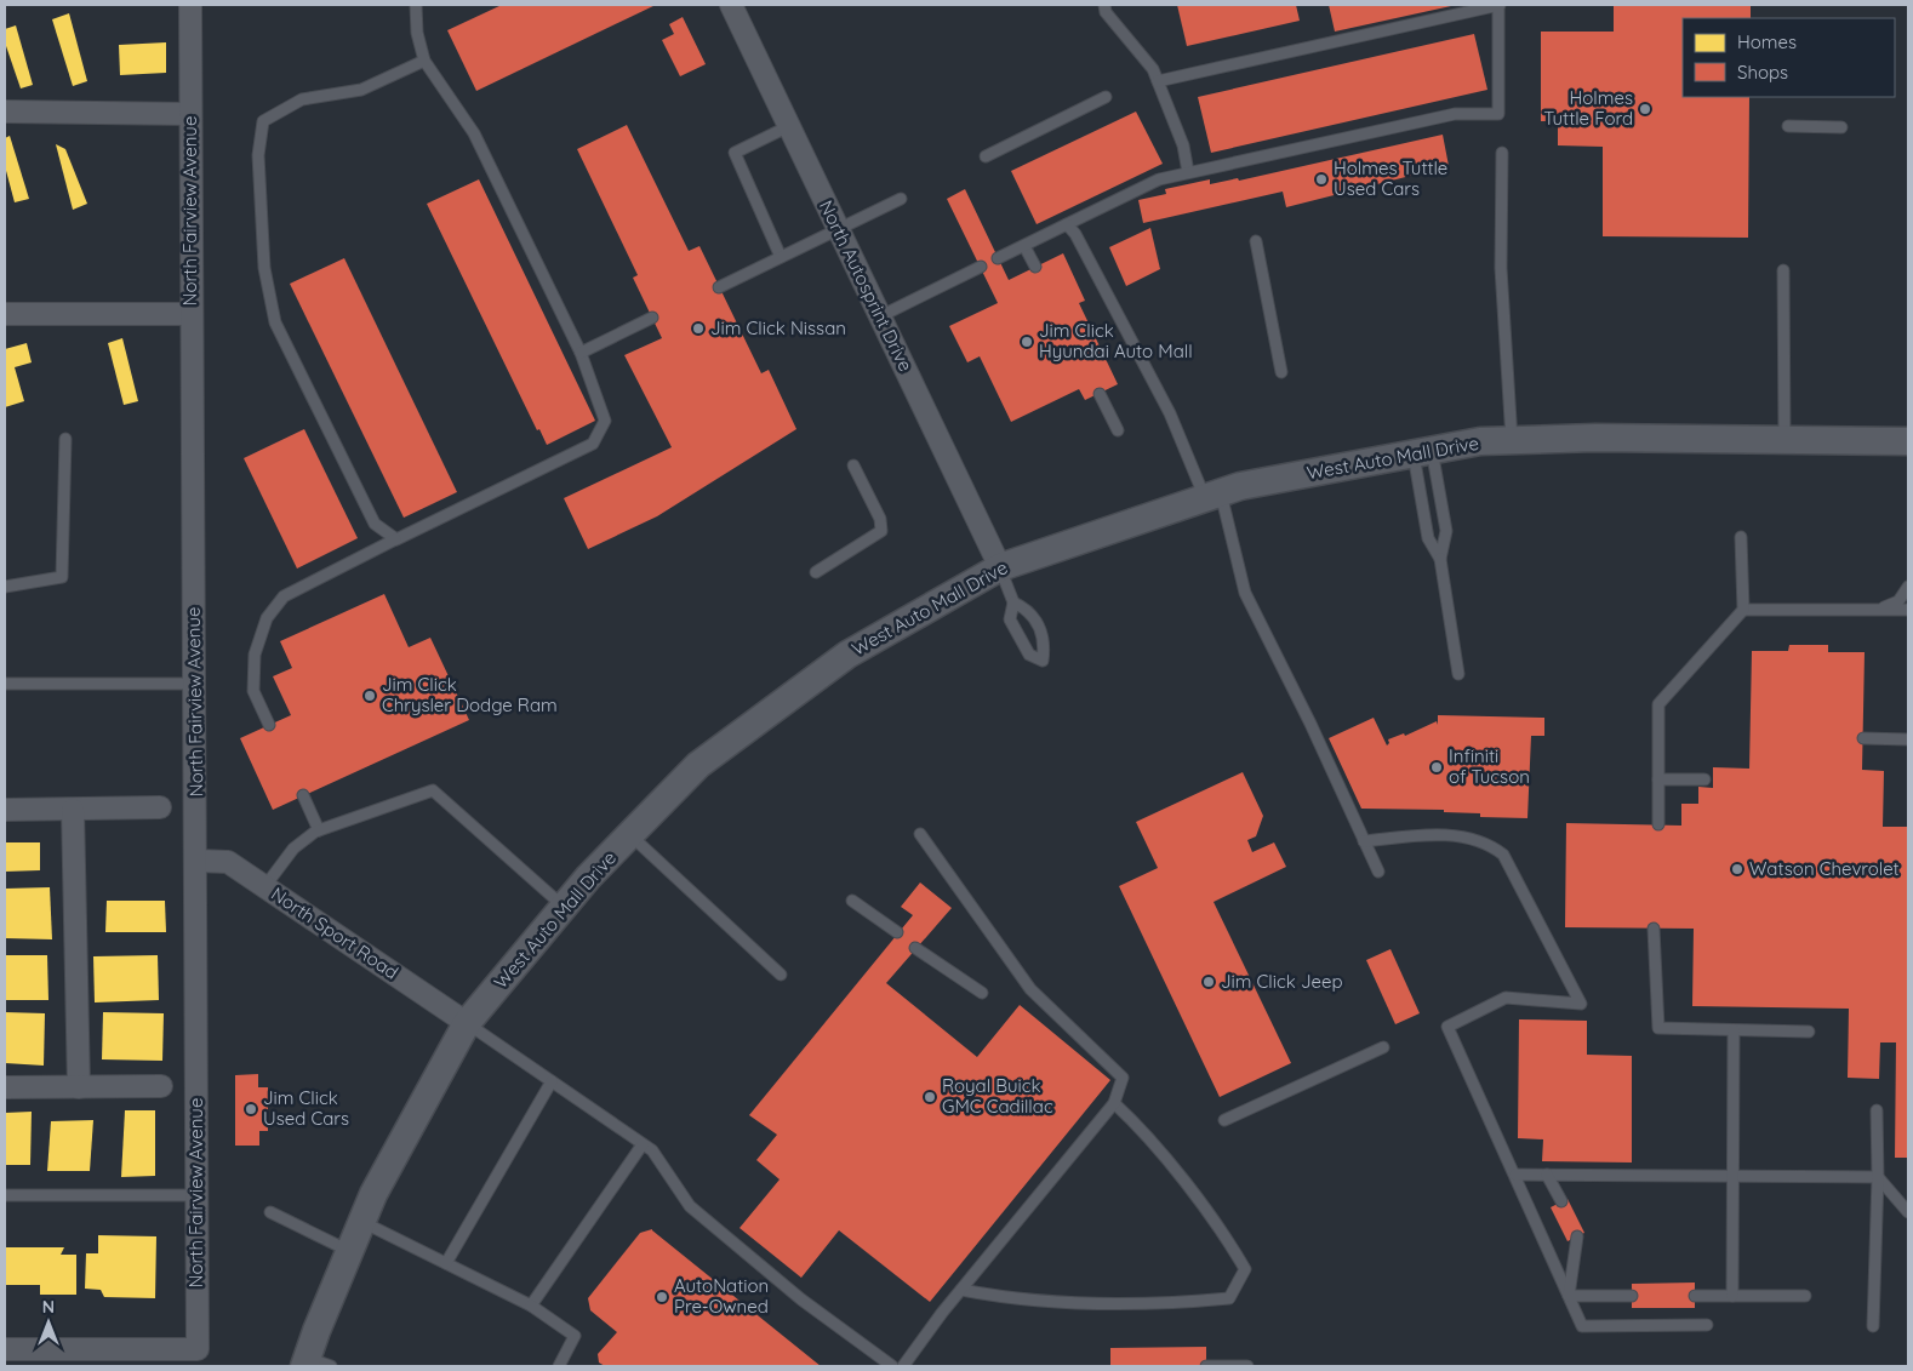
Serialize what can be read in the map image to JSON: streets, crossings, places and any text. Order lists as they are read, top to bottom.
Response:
{
  "streets": {
    "street": [
      "North Fairview Avenue",
      "North Autosprint Drive",
      "West Auto Mall Drive",
      "North Sport Road"
    ]
  },
  "crossings": [
    ["North Fairview Avenue", "North Sport Road"],
    ["North Autosprint Drive", "West Auto Mall Drive"],
    ["West Auto Mall Drive", "North Sport Road"]
  ],
  "places": [
    "Holmes Tuttle Ford",
    "Holmes Tuttle Used Cars",
    "Jim Click Nissan",
    "Jim Click Hyundai Auto Mall",
    "Jim Click Chrysler Dodge Ram",
    "Infiniti of Tucson",
    "Watson Chevrolet",
    "Jim Click Jeep",
    "Royal Buick GMC Cadillac",
    "Jim Click Used Cars",
    "AutoNation Pre-Owned"
  ],
  "legend": ["Homes", "Shops"],
  "north": "top"
}
